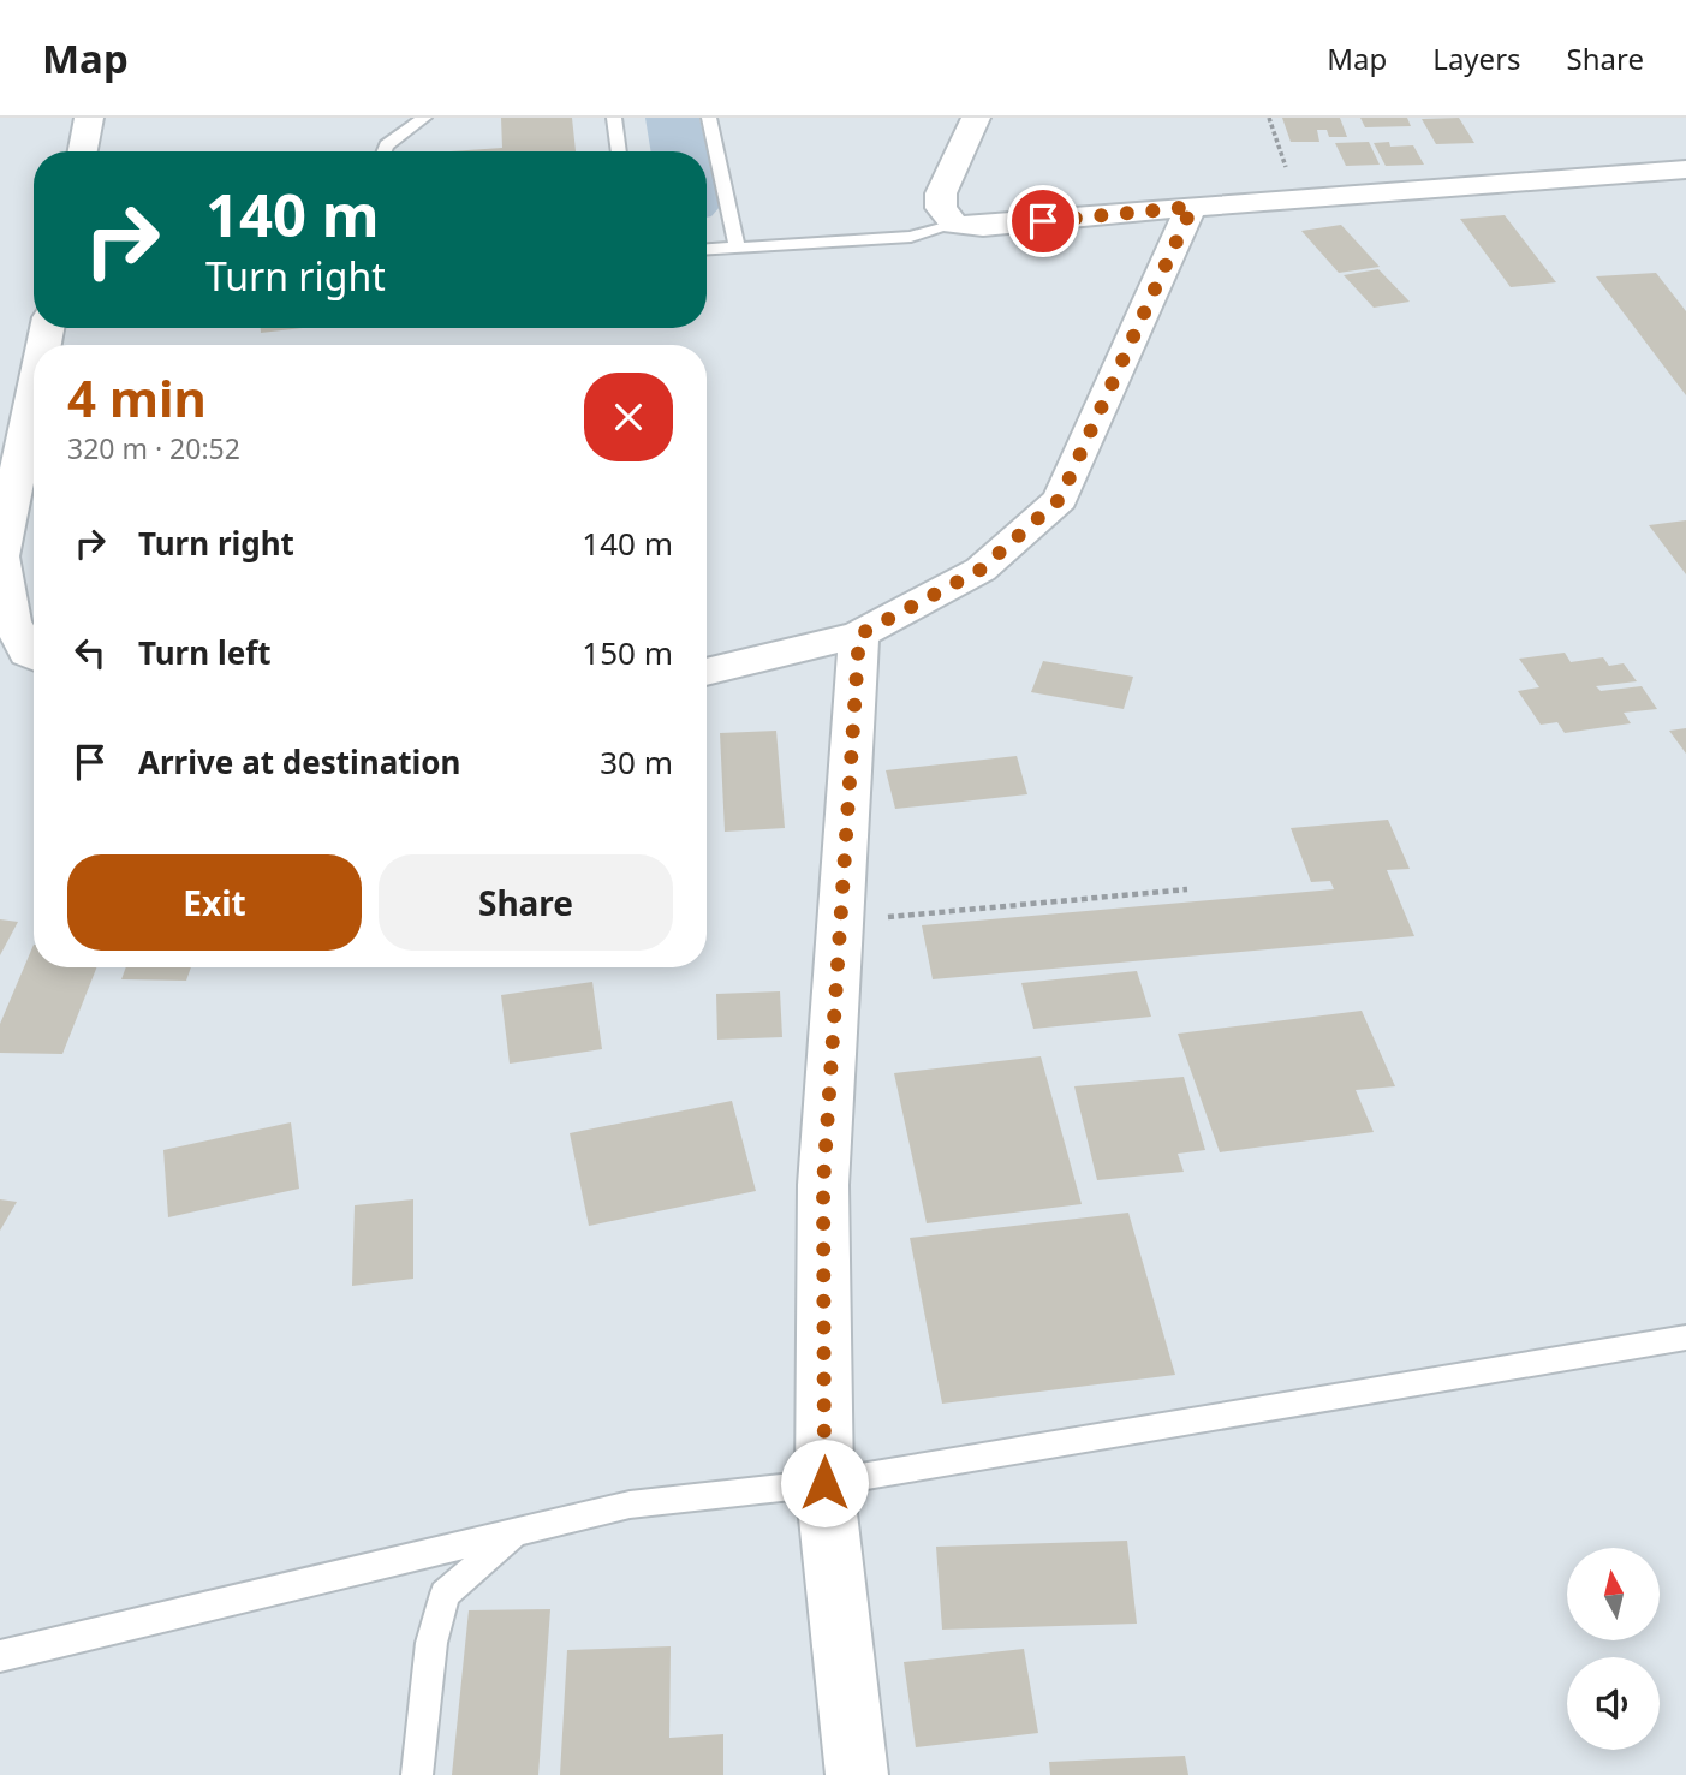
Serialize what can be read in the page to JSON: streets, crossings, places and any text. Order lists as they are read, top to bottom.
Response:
{
  "north": "top",
  "page": {
    "header": "Map",
    "nav": ["Map", "Layers", "Share"],
    "turn": ["140 m", "Turn right"],
    "heading": ["4 min", "320 m · 20:52"],
    "list": [
      {
        "name": "Turn right",
        "value": "140 m"
      },
      {
        "name": "Turn left",
        "value": "150 m"
      },
      {
        "name": "Arrive at destination",
        "value": "30 m"
      }
    ],
    "buttons": ["Exit", "Share"]
  }
}
